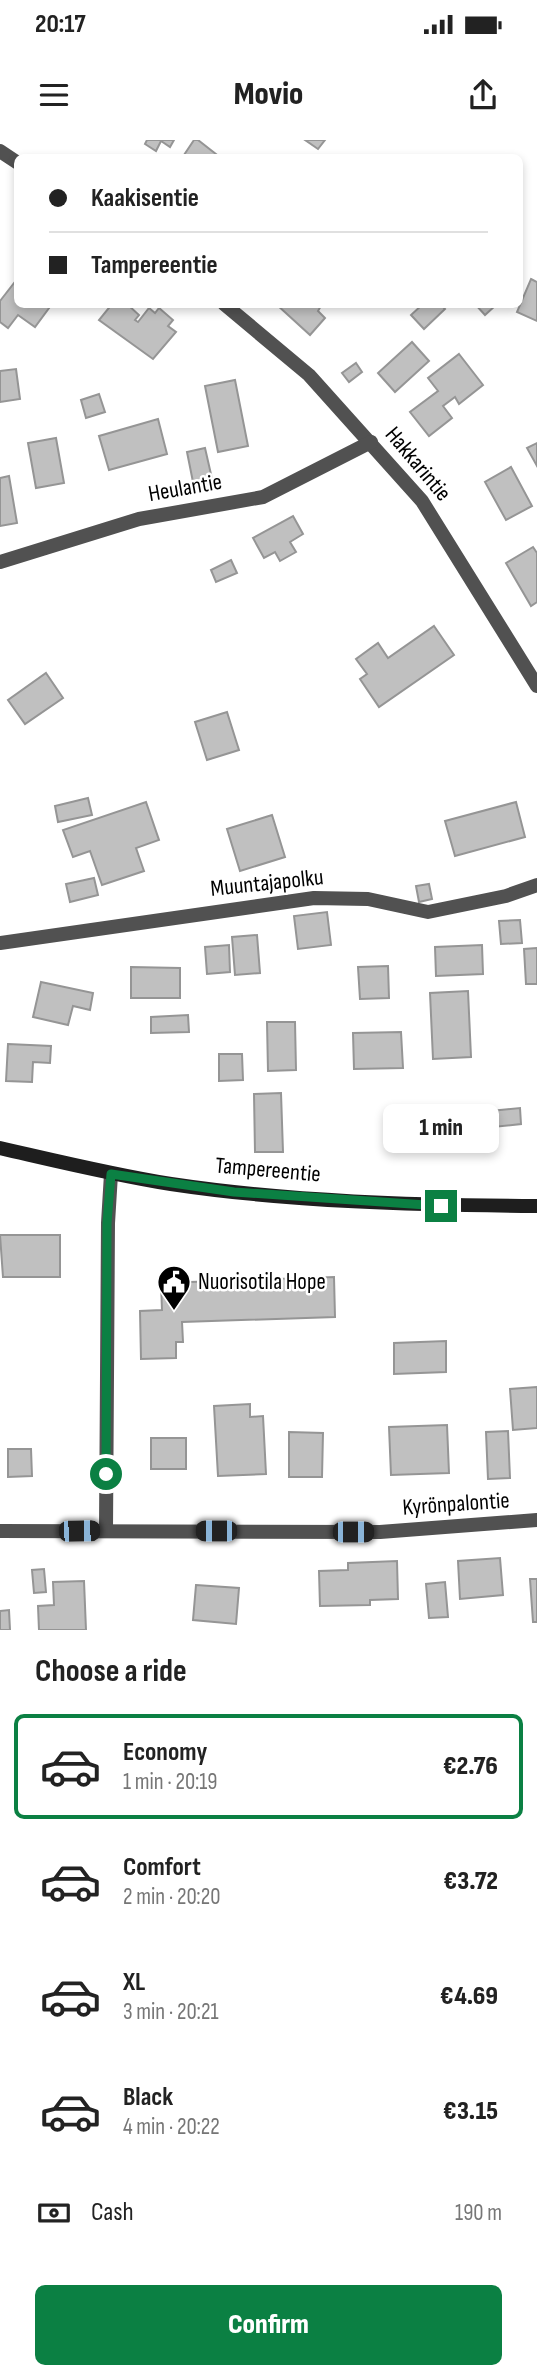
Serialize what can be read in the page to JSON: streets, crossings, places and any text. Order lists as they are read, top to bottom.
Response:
{
  "streets": {
    "main road": ["Tampereentie"],
    "street": [
      "Hakkarintie",
      "Heulantie",
      "Muuntajapolku",
      "Kyrönpalontie"
    ]
  },
  "crossings": [
    ["Hakkarintie", "Heulantie"]
  ],
  "places": {
    "public building": ["Nuorisotila Hope"]
  },
  "page": {
    "status": "20:17",
    "header": "Movio",
    "banner": ["Kaakisentie", "Tampereentie"],
    "bubble": "1 min",
    "heading": "Choose a ride",
    "list": [
      {
        "name": "Economy",
        "note": "1 min · 20:19",
        "value": "€2.76"
      },
      {
        "name": "Comfort",
        "note": "2 min · 20:20",
        "value": "€3.72"
      },
      {
        "name": "XL",
        "note": "3 min · 20:21",
        "value": "€4.69"
      },
      {
        "name": "Black",
        "note": "4 min · 20:22",
        "value": "€3.15"
      }
    ],
    "pay": ["Cash", "190 m"],
    "buttons": "Confirm"
  }
}
